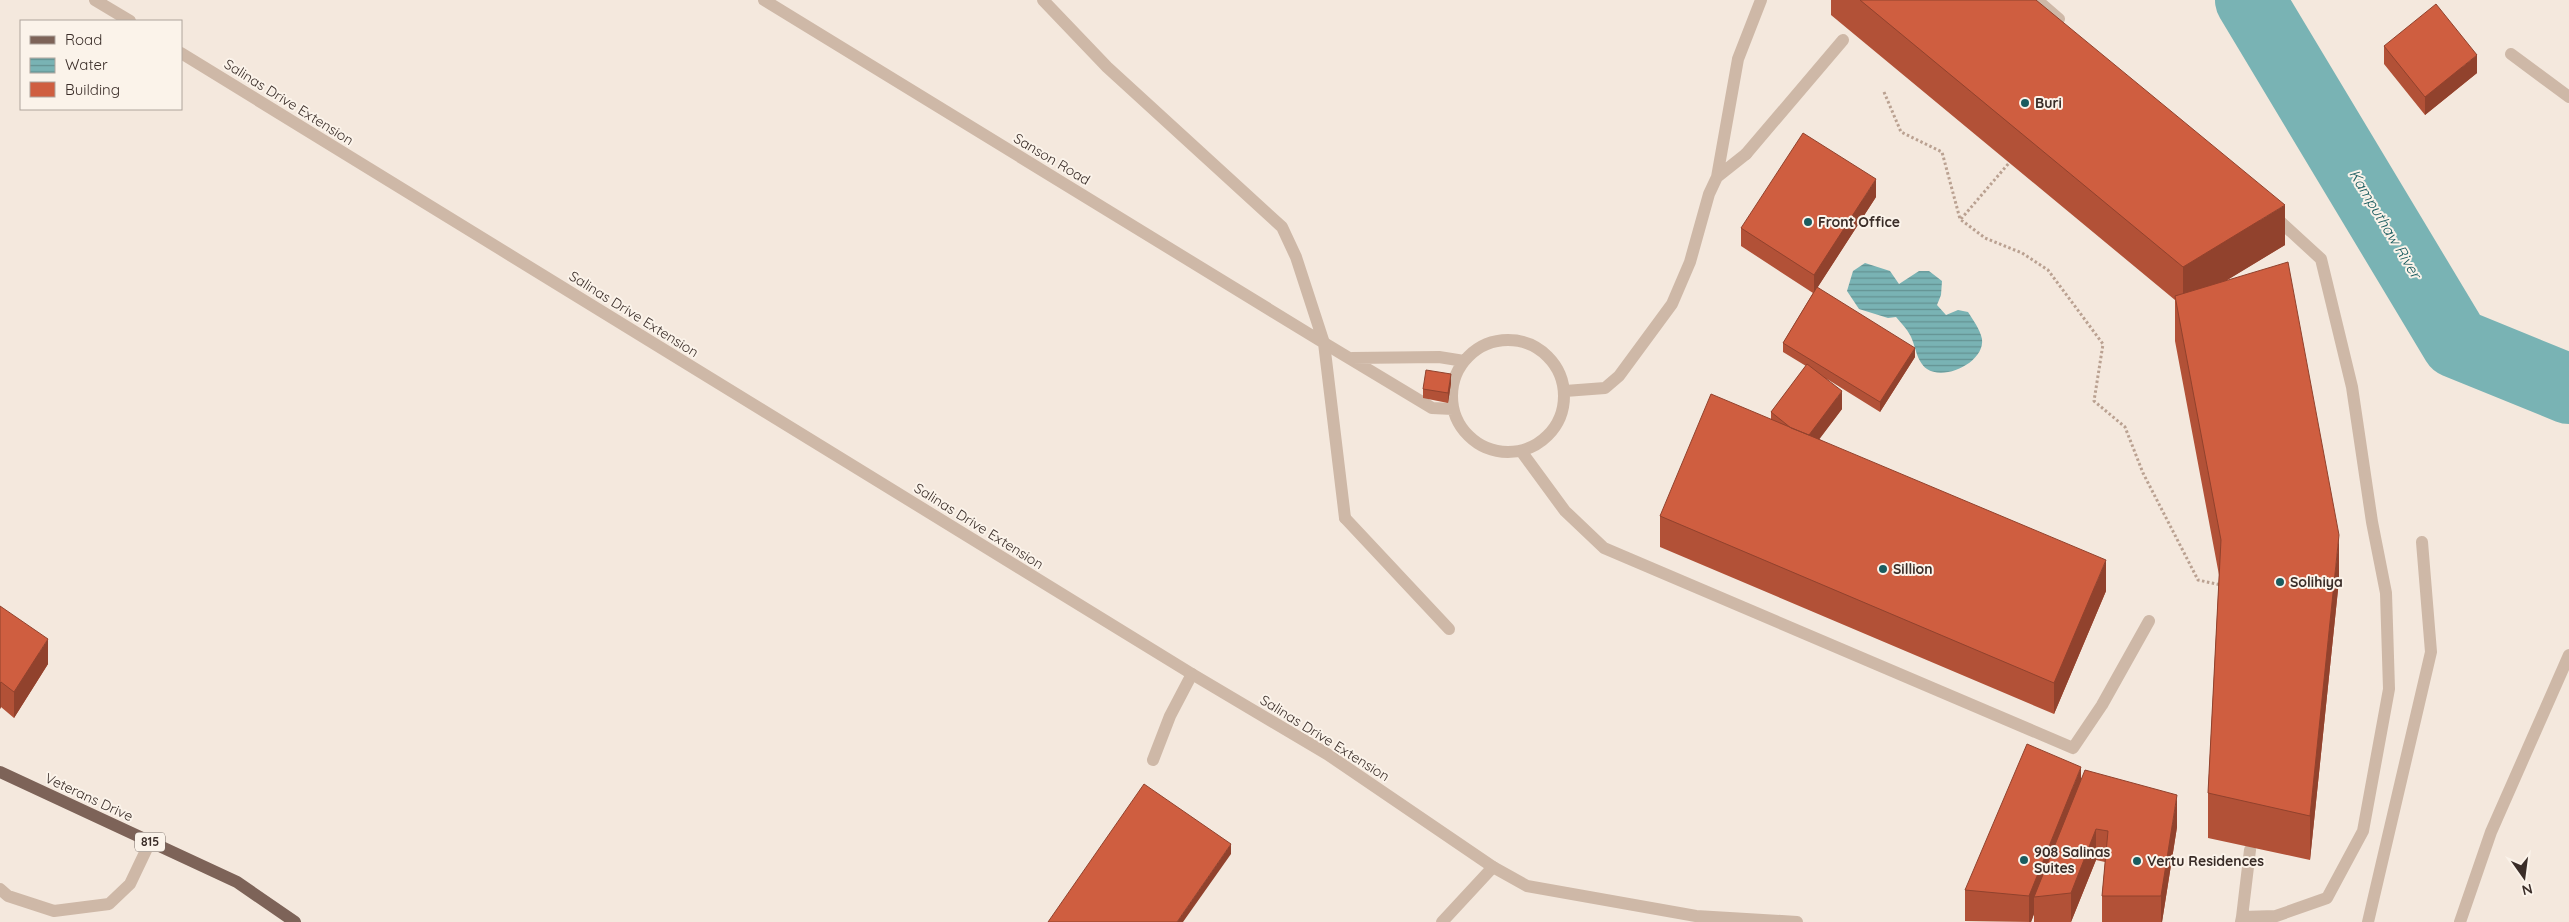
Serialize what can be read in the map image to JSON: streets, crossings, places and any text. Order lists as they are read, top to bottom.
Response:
{
  "streets": {
    "main road": ["Veterans Drive", "815"],
    "street": ["Salinas Drive Extension", "Sanson Road"]
  },
  "water": ["Kamputhaw River"],
  "places": [
    "Buri",
    "Front Office",
    "Sillion",
    "Solihiya",
    "908 Salinas Suites",
    "Vertu Residences"
  ],
  "legend": ["Road", "Water", "Building"],
  "north": "bottom"
}
